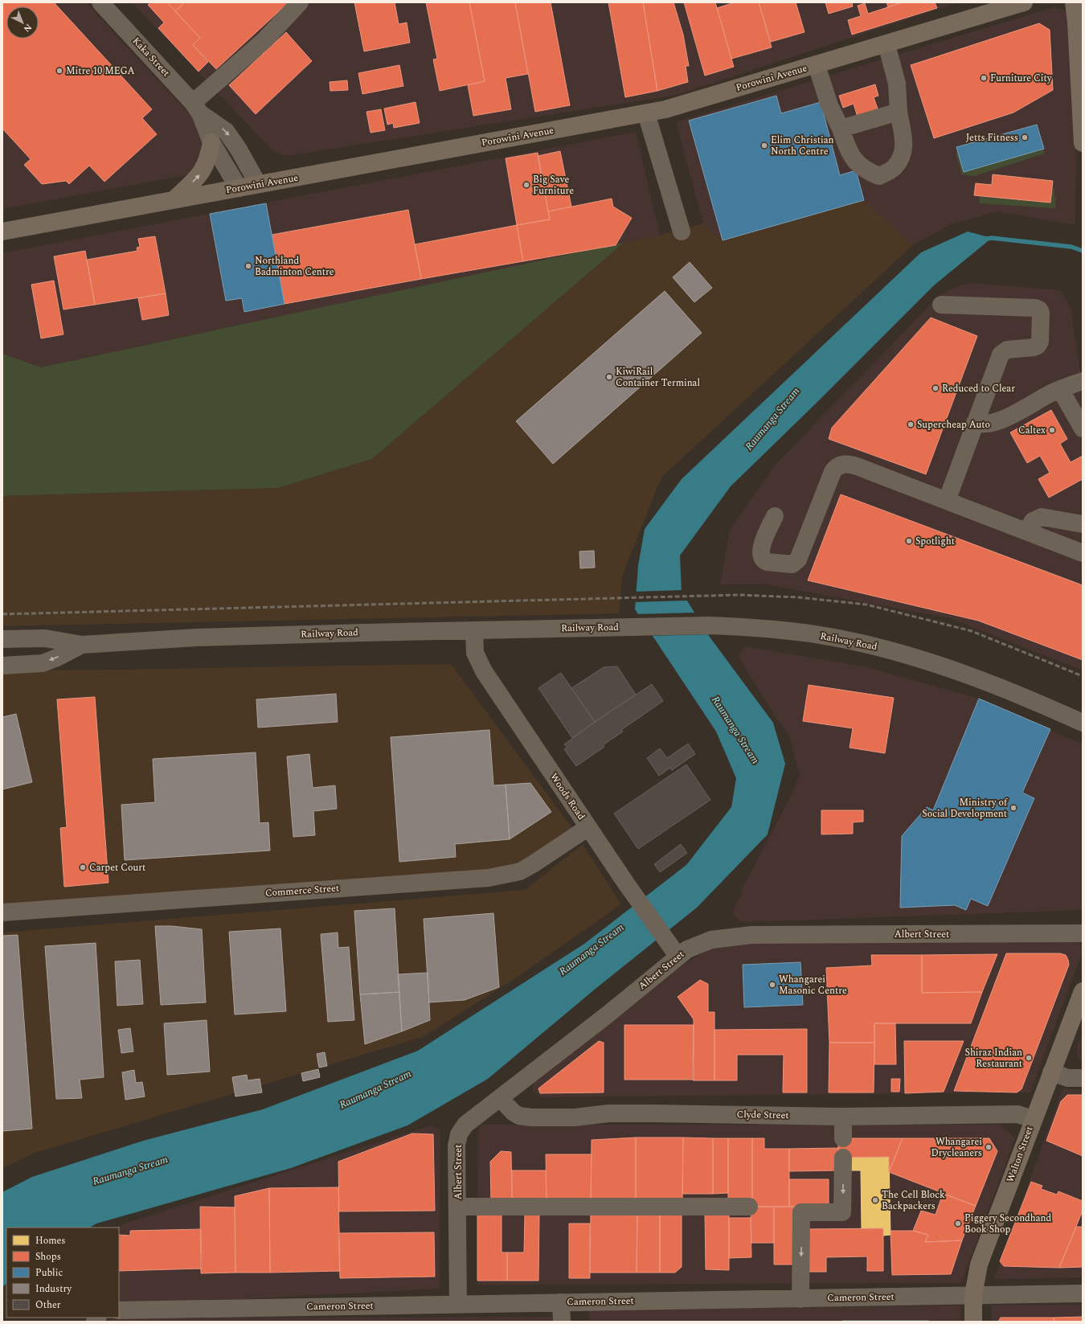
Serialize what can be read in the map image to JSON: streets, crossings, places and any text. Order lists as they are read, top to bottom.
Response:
{
  "streets": {
    "main road": ["Porowini Avenue", "Walton Street"],
    "street": [
      "Kaka Street",
      "Railway Road",
      "Woods Road",
      "Commerce Street",
      "Albert Street",
      "Clyde Street",
      "Cameron Street"
    ]
  },
  "crossings": [
    ["Kaka Street", "Porowini Avenue"],
    ["Railway Road", "Woods Road"],
    ["Woods Road", "Commerce Street"],
    ["Woods Road", "Albert Street"],
    ["Albert Street", "Clyde Street"],
    ["Albert Street", "Cameron Street"],
    ["Clyde Street", "Walton Street"],
    ["Walton Street", "Cameron Street"]
  ],
  "water": ["Raumanga Stream"],
  "places": [
    "Mitre 10 MEGA",
    "Furniture City",
    "Jetts Fitness",
    "Elim Christian North Centre",
    "Big Save Furniture",
    "Northland Badminton Centre",
    "KiwiRail Container Terminal",
    "Reduced to Clear",
    "Supercheap Auto",
    "Caltex",
    "Spotlight",
    "Ministry of Social Development",
    "Carpet Court",
    "Whangarei Masonic Centre",
    "Shiraz Indian Restaurant",
    "Whangarei Drycleaners",
    "The Cell Block Backpackers",
    "Piggery Secondhand Book Shop"
  ],
  "legend": [
    "Homes",
    "Shops",
    "Public",
    "Industry",
    "Other"
  ],
  "north": "bottom right"
}
